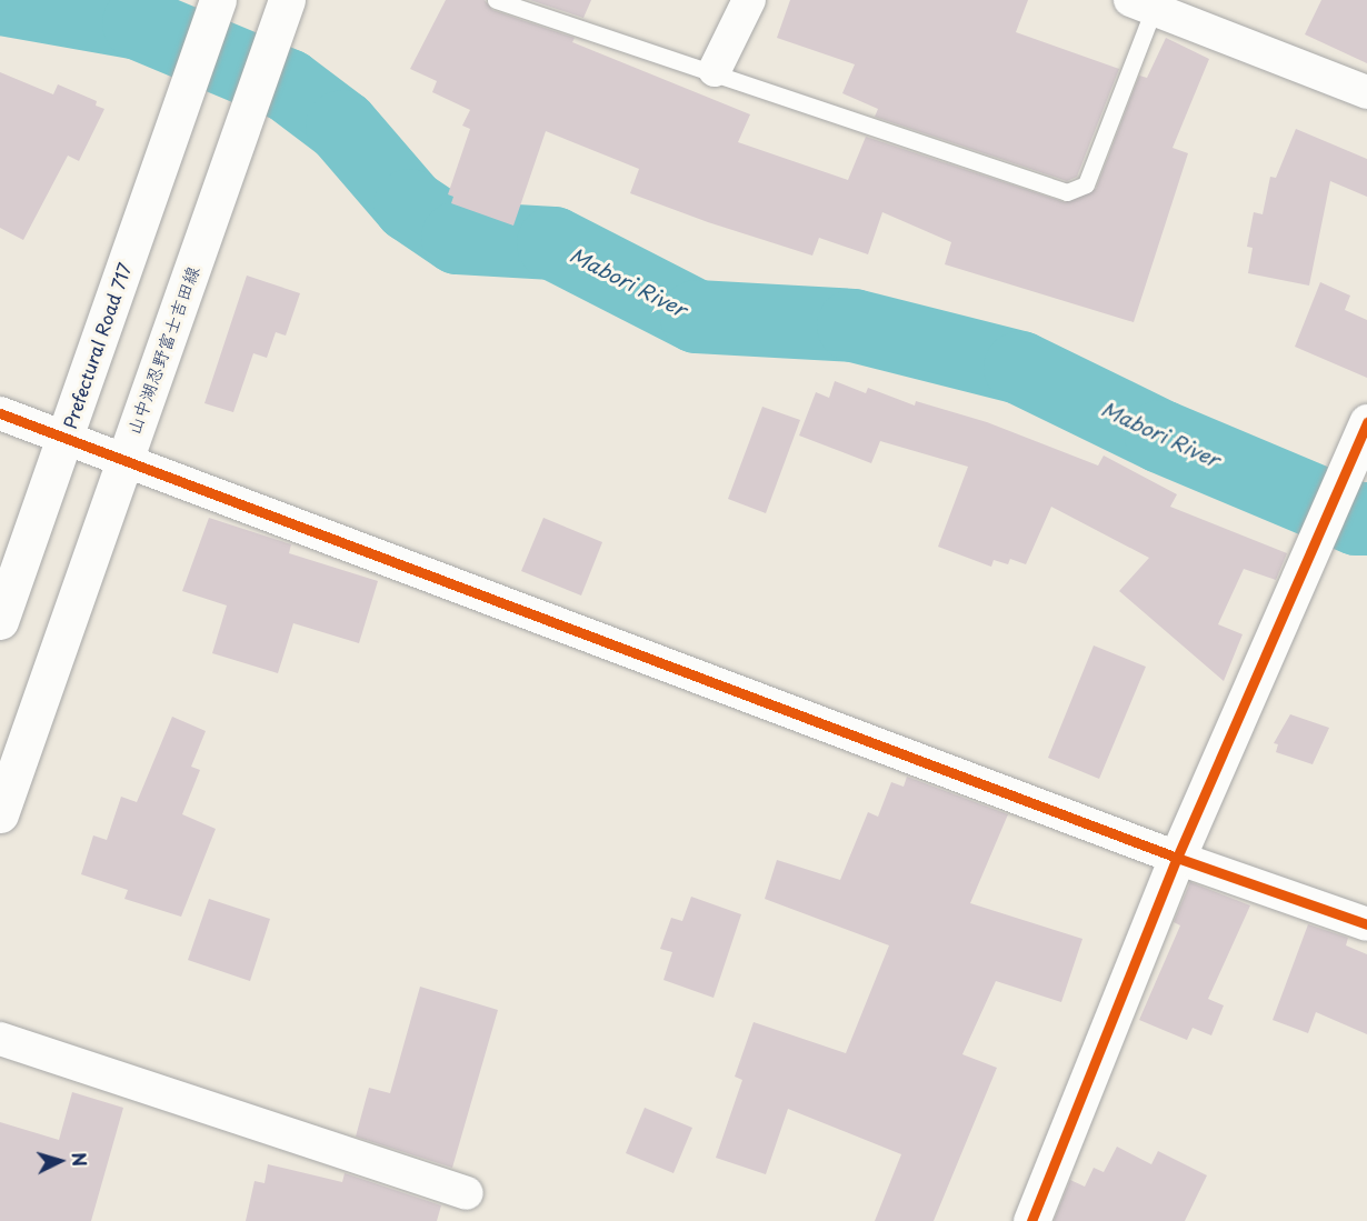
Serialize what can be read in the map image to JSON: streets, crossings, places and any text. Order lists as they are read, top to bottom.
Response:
{
  "streets": {
    "main road": ["Prefectural Road 717", "山中湖忍野富士吉田線"]
  },
  "water": ["Mabori River"],
  "north": "right"
}
